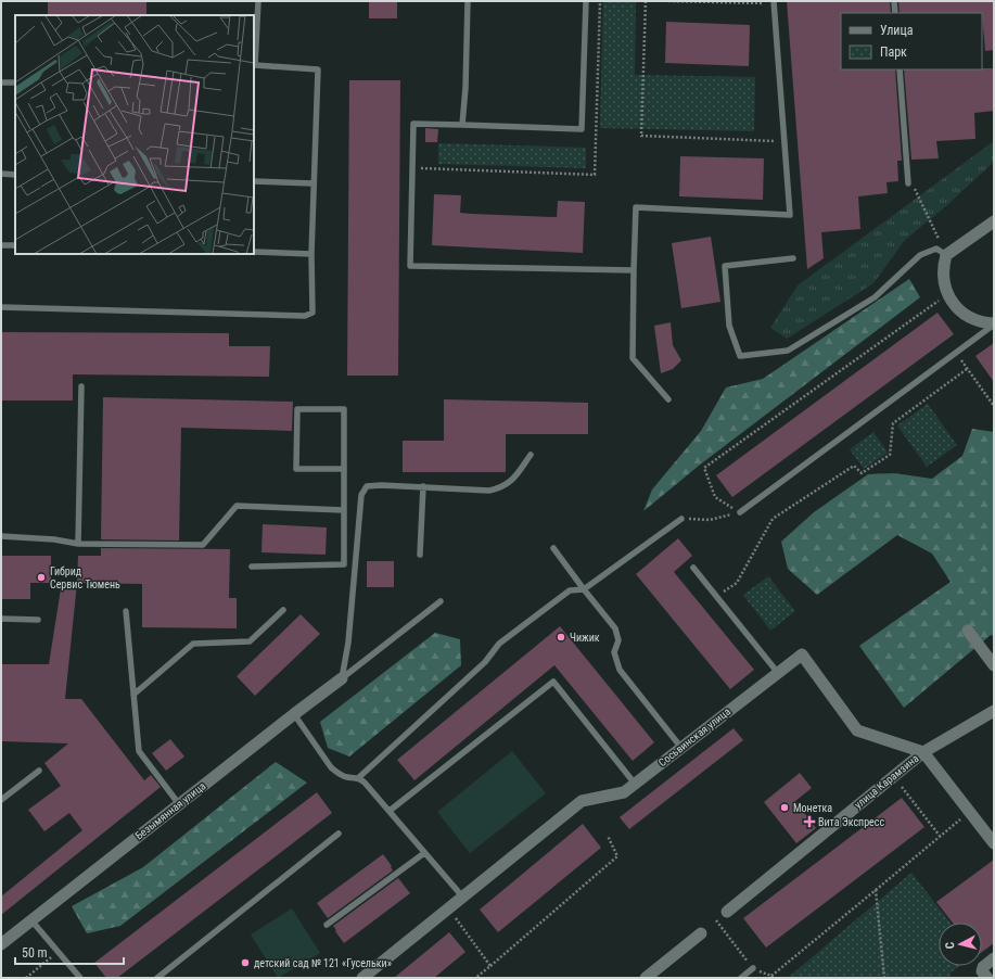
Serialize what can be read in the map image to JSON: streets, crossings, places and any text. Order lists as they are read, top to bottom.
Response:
{
  "streets": {
    "street": ["Сосьвинская улица", "улица Карамзина", "Безымянная улица"]
  },
  "crossings": [
    ["Сосьвинская улица", "улица Карамзина"]
  ],
  "places": {
    "other": [
      "Гибрид Сервис Тюмень",
      "Чижик",
      "Монетка",
      "детский сад № 121 «Гусельки»"
    ],
    "health": ["Вита Экспресс"]
  },
  "legend": ["Улица", "Парк"],
  "scale_bar": "50 m",
  "north": "left"
}
